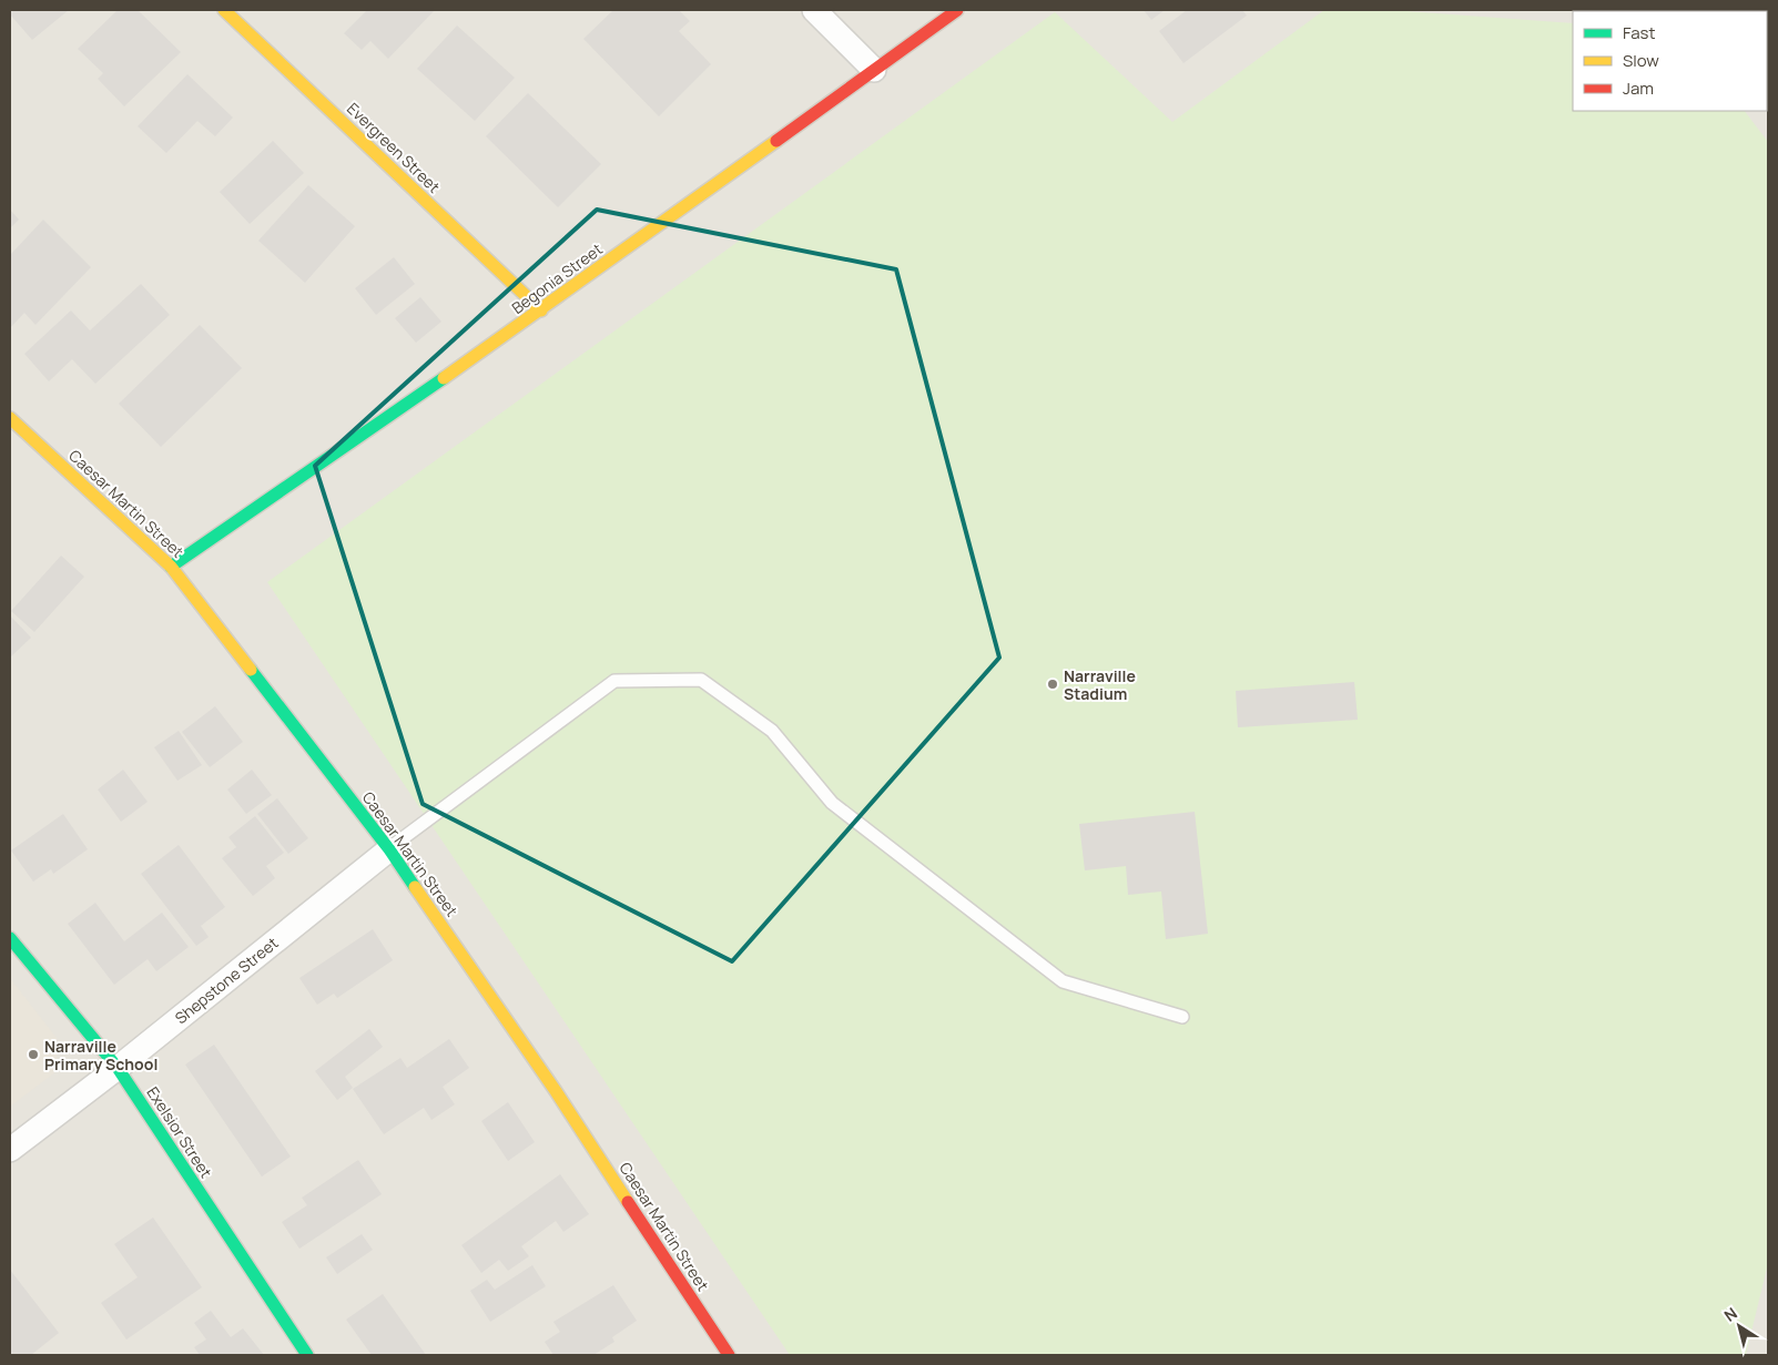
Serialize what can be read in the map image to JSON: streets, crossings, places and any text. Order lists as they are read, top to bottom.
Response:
{
  "streets": {
    "street": [
      "Evergreen Street",
      "Begonia Street",
      "Caesar Martin Street",
      "Shepstone Street",
      "Exelsior Street"
    ]
  },
  "crossings": [
    ["Evergreen Street", "Begonia Street"],
    ["Begonia Street", "Caesar Martin Street"],
    ["Caesar Martin Street", "Shepstone Street"],
    ["Shepstone Street", "Exelsior Street"]
  ],
  "places": ["Narraville Stadium", "Narraville Primary School"],
  "legend": ["Fast", "Slow", "Jam"],
  "north": "top left"
}
